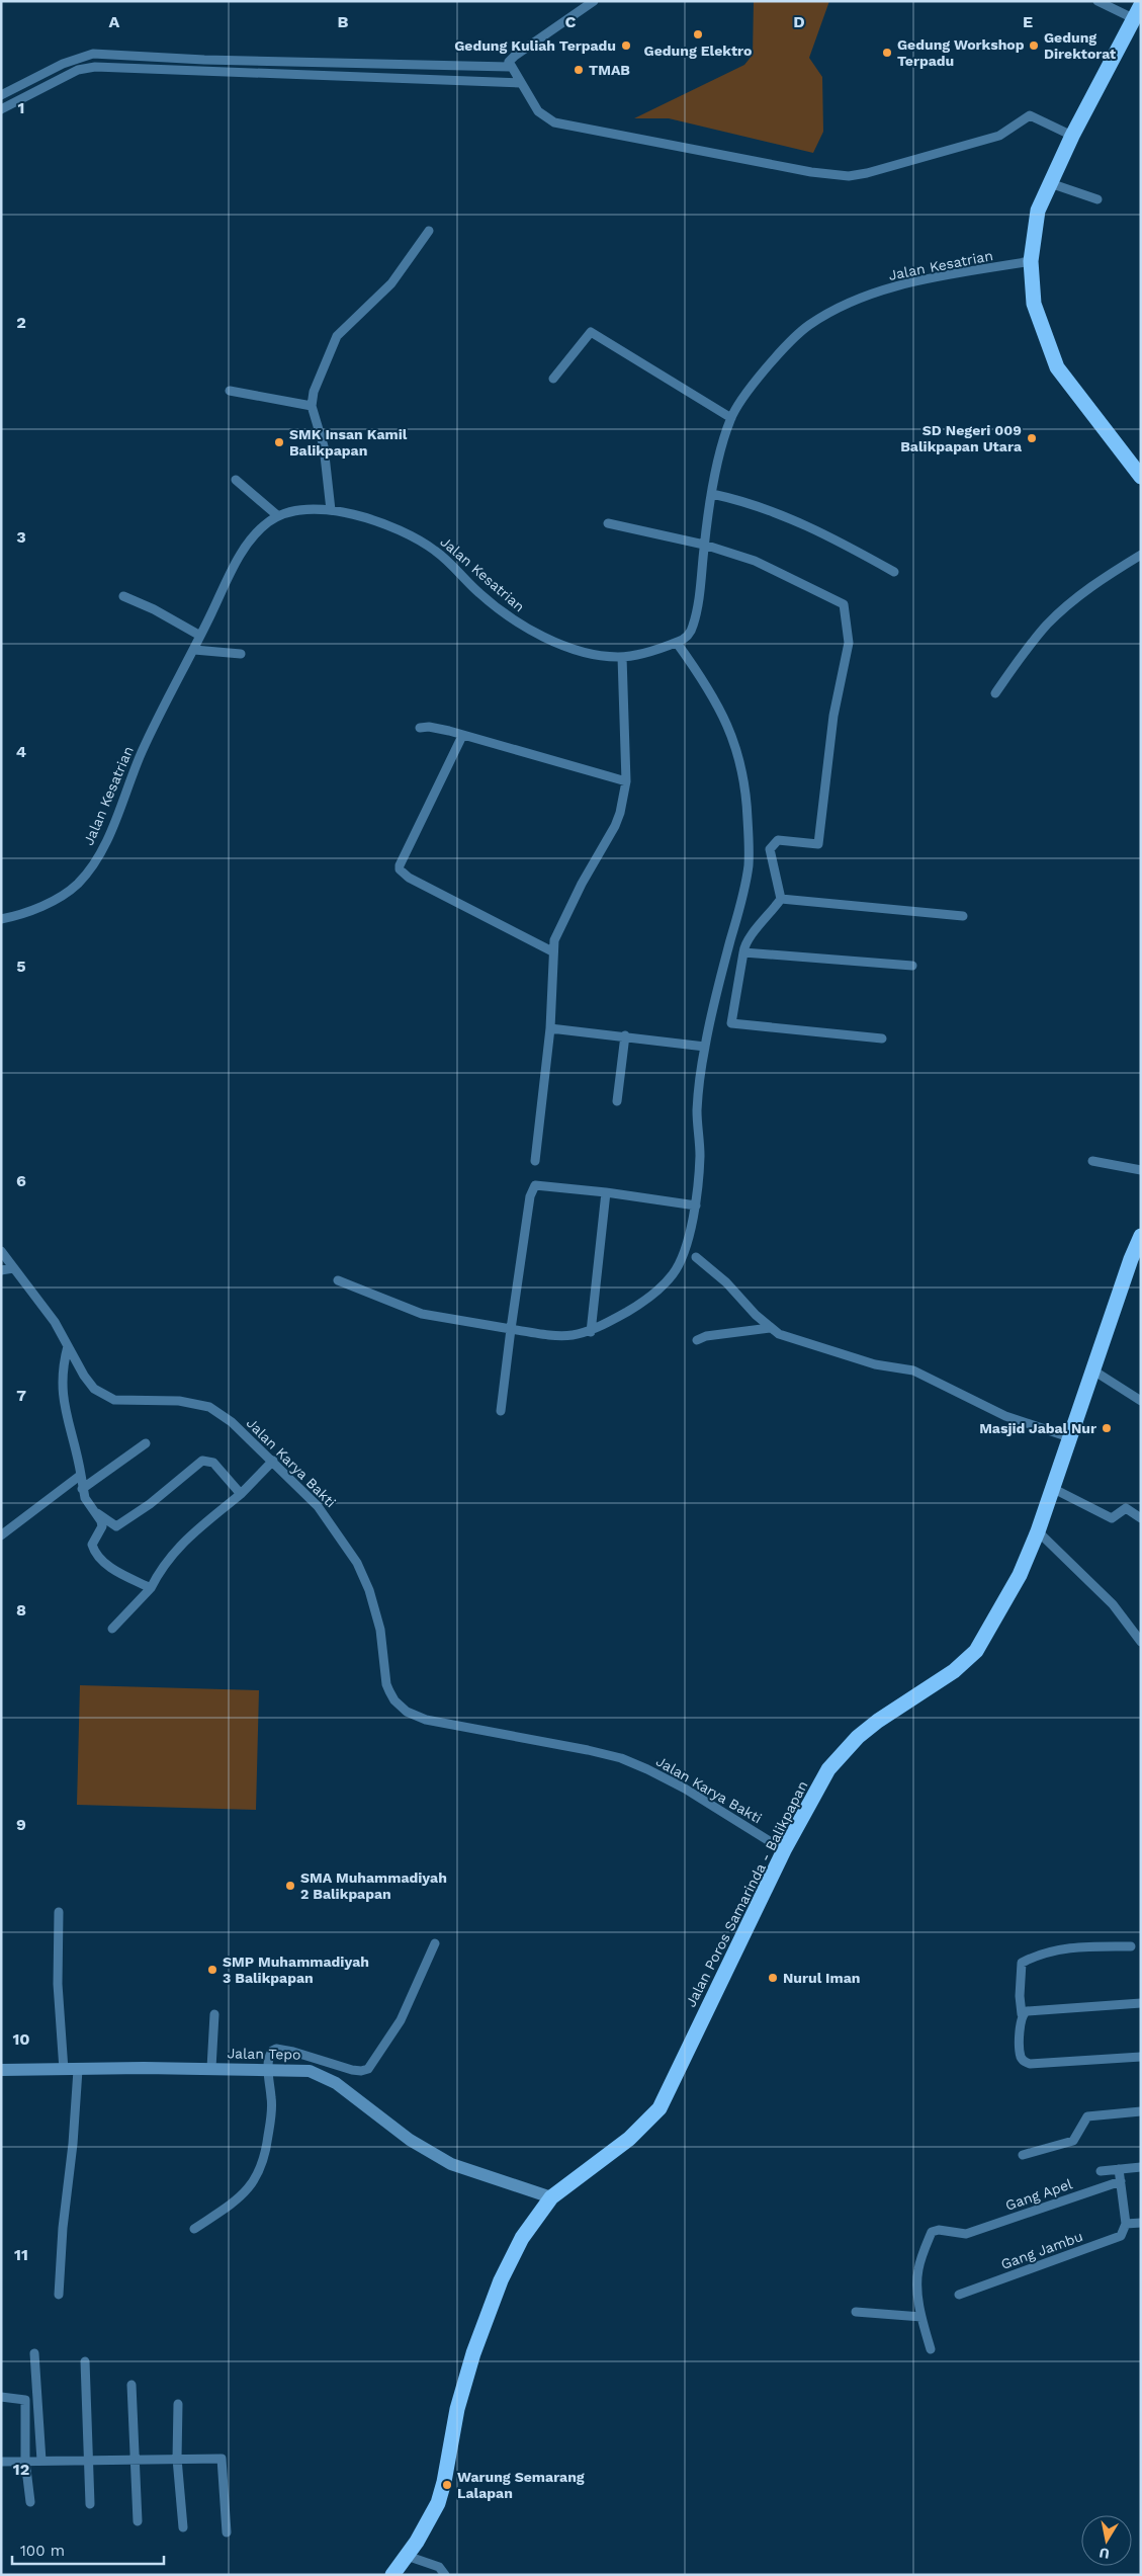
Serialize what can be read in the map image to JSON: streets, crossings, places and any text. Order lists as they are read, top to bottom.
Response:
{
  "streets": {
    "highway": ["Jalan Poros Samarinda - Balikpapan"],
    "street": [
      "Jalan Kesatrian",
      "Jalan Karya Bakti",
      "Jalan Tepo",
      "Gang Apel",
      "Gang Jambu"
    ]
  },
  "crossings": [
    ["Jalan Karya Bakti", "Jalan Poros Samarinda - Balikpapan"],
    ["Jalan Poros Samarinda - Balikpapan", "Jalan Tepo"]
  ],
  "places": [
    "Gedung Elektro",
    "Gedung Kuliah Terpadu",
    "Gedung Direktorat",
    "Gedung Workshop Terpadu",
    "TMAB",
    "SD Negeri 009 Balikpapan Utara",
    "SMK Insan Kamil Balikpapan",
    "Masjid Jabal Nur",
    "SMA Muhammadiyah 2 Balikpapan",
    "SMP Muhammadiyah 3 Balikpapan",
    "Nurul Iman",
    "Warung Semarang Lalapan"
  ],
  "scale_bar": "100 m",
  "north": "bottom",
  "grid": {
    "columns": [
      "A",
      "B",
      "C",
      "D",
      "E"
    ],
    "rows": [
      "1",
      "2",
      "3",
      "4",
      "5",
      "6",
      "7",
      "8",
      "9",
      "10",
      "11",
      "12"
    ]
  }
}
